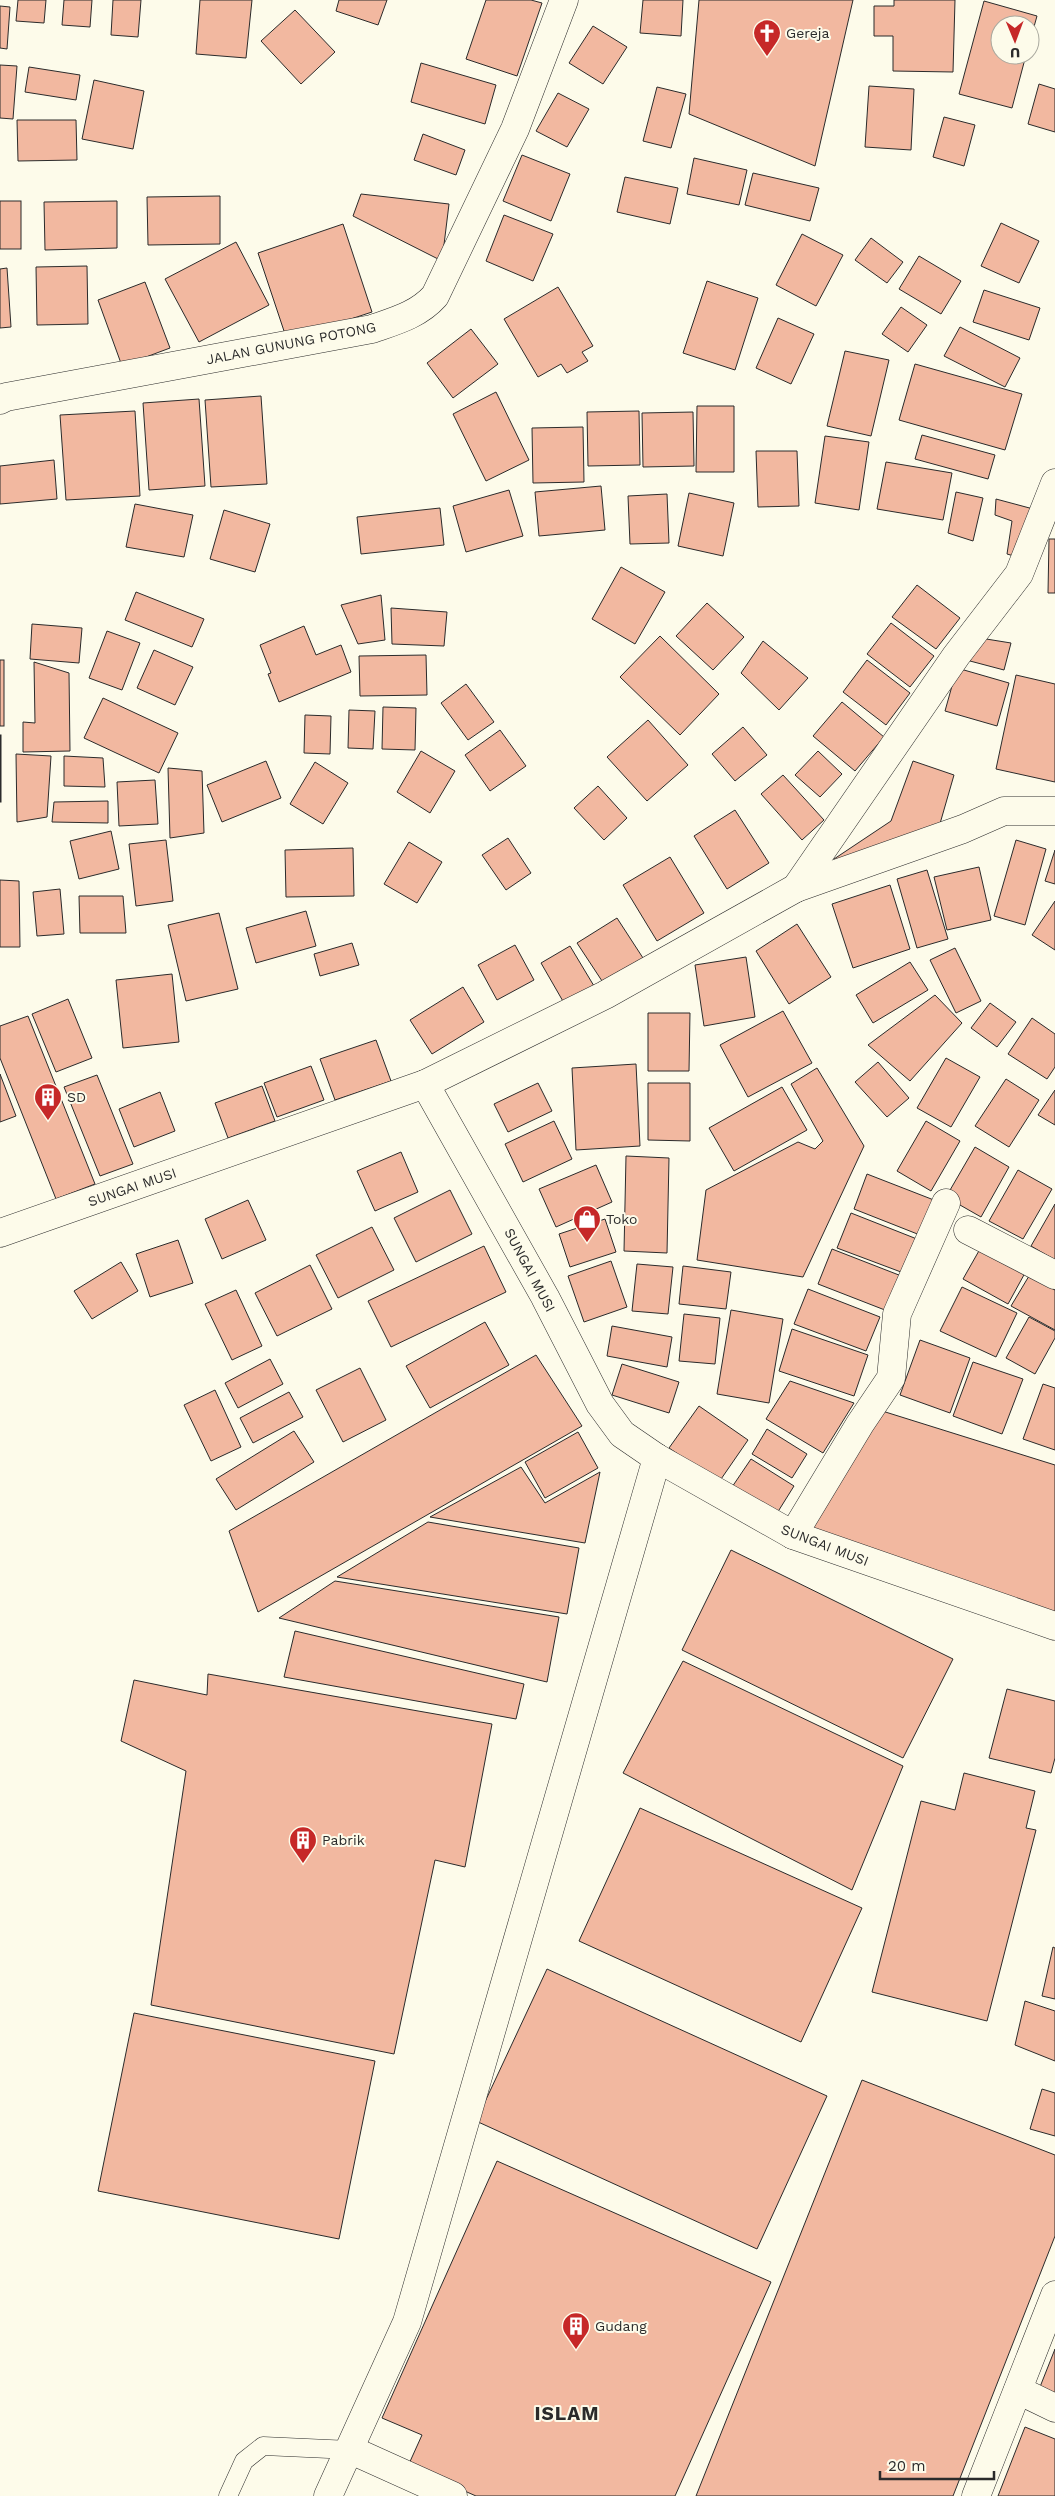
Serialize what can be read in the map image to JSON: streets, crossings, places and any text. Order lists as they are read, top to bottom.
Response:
{
  "streets": {
    "street": ["JALAN GUNUNG POTONG", "SUNGAI MUSI"]
  },
  "districts": ["ISLAM"],
  "places": {
    "church": ["Gereja"],
    "building": ["SD", "Pabrik", "Gudang"],
    "shop": ["Toko"]
  },
  "scale_bar": "20 m",
  "north": "bottom"
}
